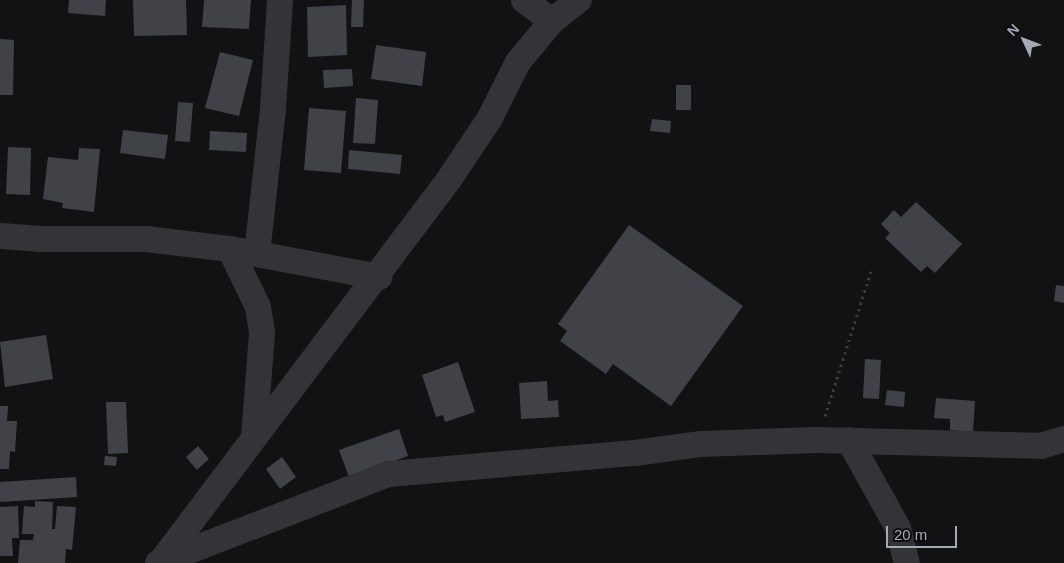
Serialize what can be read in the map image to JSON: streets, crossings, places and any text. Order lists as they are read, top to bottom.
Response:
{
  "scale_bar": "20 m",
  "north": "top left"
}
